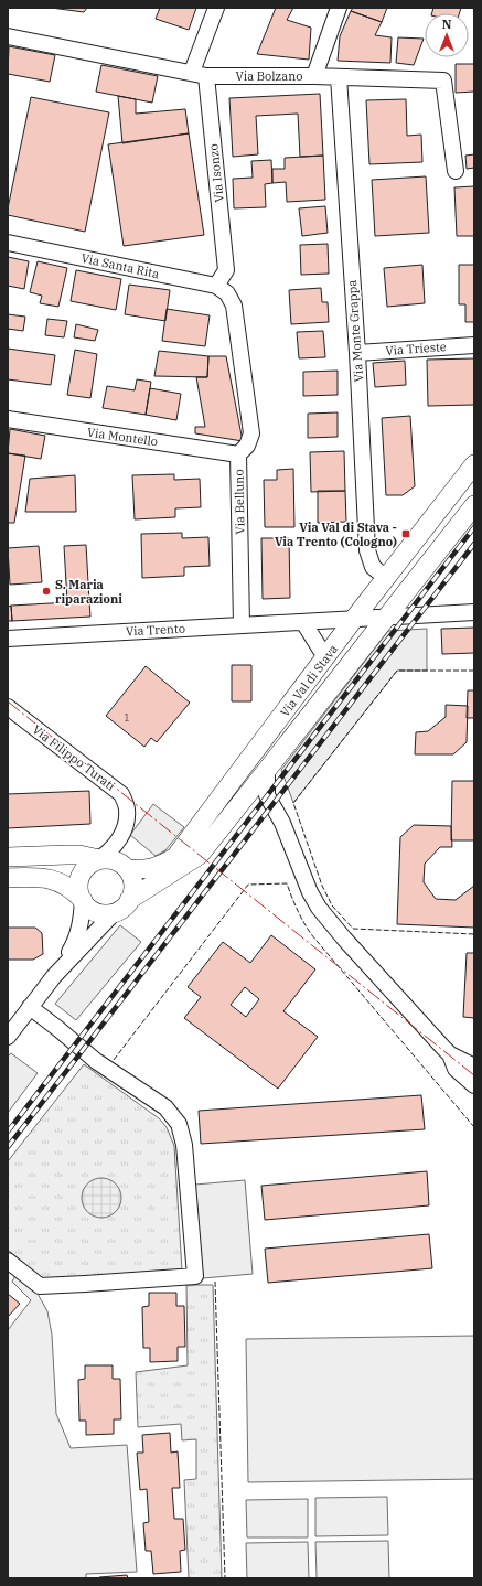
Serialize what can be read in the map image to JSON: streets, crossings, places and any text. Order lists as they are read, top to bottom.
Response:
{
  "streets": {
    "street": [
      "Via Bolzano",
      "Via Isonzo",
      "Via Santa Rita",
      "Via Monte Grappa",
      "Via Trieste",
      "Via Montello",
      "Via Belluno",
      "Via Trento",
      "Via Val di Stava",
      "Via Filippo Turati"
    ]
  },
  "crossings": [
    ["Via Bolzano", "Via Isonzo"],
    ["Via Bolzano", "Via Monte Grappa"],
    ["Via Isonzo", "Via Santa Rita"],
    ["Via Isonzo", "Via Belluno"],
    ["Via Santa Rita", "Via Belluno"],
    ["Via Monte Grappa", "Via Trieste"],
    ["Via Monte Grappa", "Via Val di Stava"],
    ["Via Montello", "Via Belluno"],
    ["Via Belluno", "Via Trento"],
    ["Via Trento", "Via Val di Stava"],
    ["Via Val di Stava", "Via Filippo Turati"]
  ],
  "places": {
    "transit": ["Via Val di Stava - Via Trento (Cologno)"],
    "other": ["S. Maria riparazioni"]
  },
  "house_numbers": ["1"],
  "north": "top"
}
